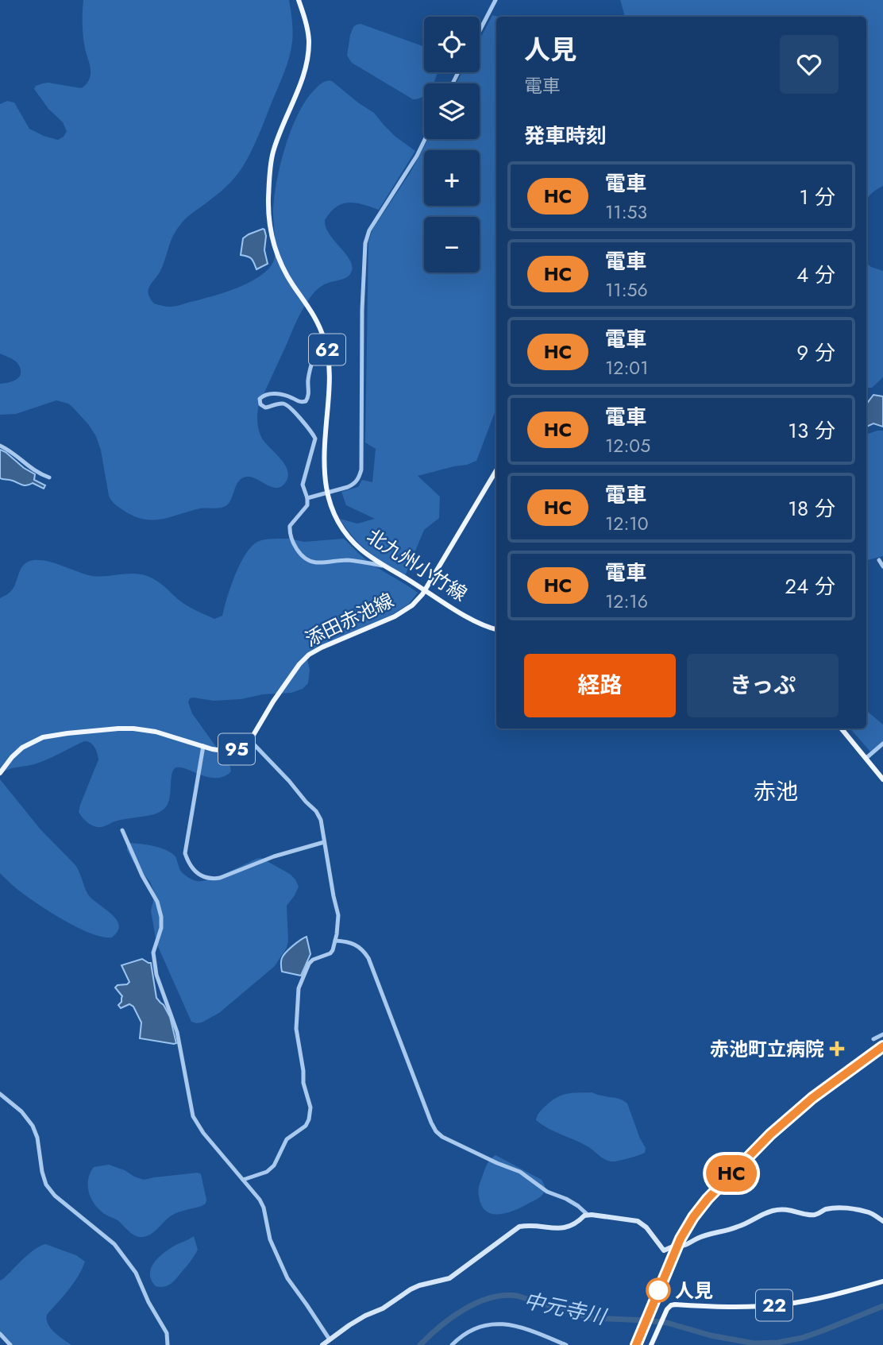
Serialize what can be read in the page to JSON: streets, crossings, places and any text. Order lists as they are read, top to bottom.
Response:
{
  "streets": {
    "main road": [
      "62",
      "北九州小竹線",
      "添田赤池線",
      "95",
      "22"
    ]
  },
  "crossings": [
    ["北九州小竹線", "添田赤池線"],
    ["添田赤池線", "95"]
  ],
  "districts": ["赤池"],
  "water": ["中元寺川"],
  "places": {
    "health": ["赤池町立病院"],
    "other": ["人見"]
  },
  "page": {
    "on_map": "HC",
    "map_buttons": ["+", "−"],
    "heading": [
      ["人見", "電車"],
      "発車時刻"
    ],
    "list": [
      {
        "mark": "HC",
        "name": "電車",
        "note": "11:53",
        "value": "1 分"
      },
      {
        "mark": "HC",
        "name": "電車",
        "note": "11:56",
        "value": "4 分"
      },
      {
        "mark": "HC",
        "name": "電車",
        "note": "12:01",
        "value": "9 分"
      },
      {
        "mark": "HC",
        "name": "電車",
        "note": "12:05",
        "value": "13 分"
      },
      {
        "mark": "HC",
        "name": "電車",
        "note": "12:10",
        "value": "18 分"
      },
      {
        "mark": "HC",
        "name": "電車",
        "note": "12:16",
        "value": "24 分"
      }
    ],
    "buttons": ["経路", "きっぷ"]
  }
}
